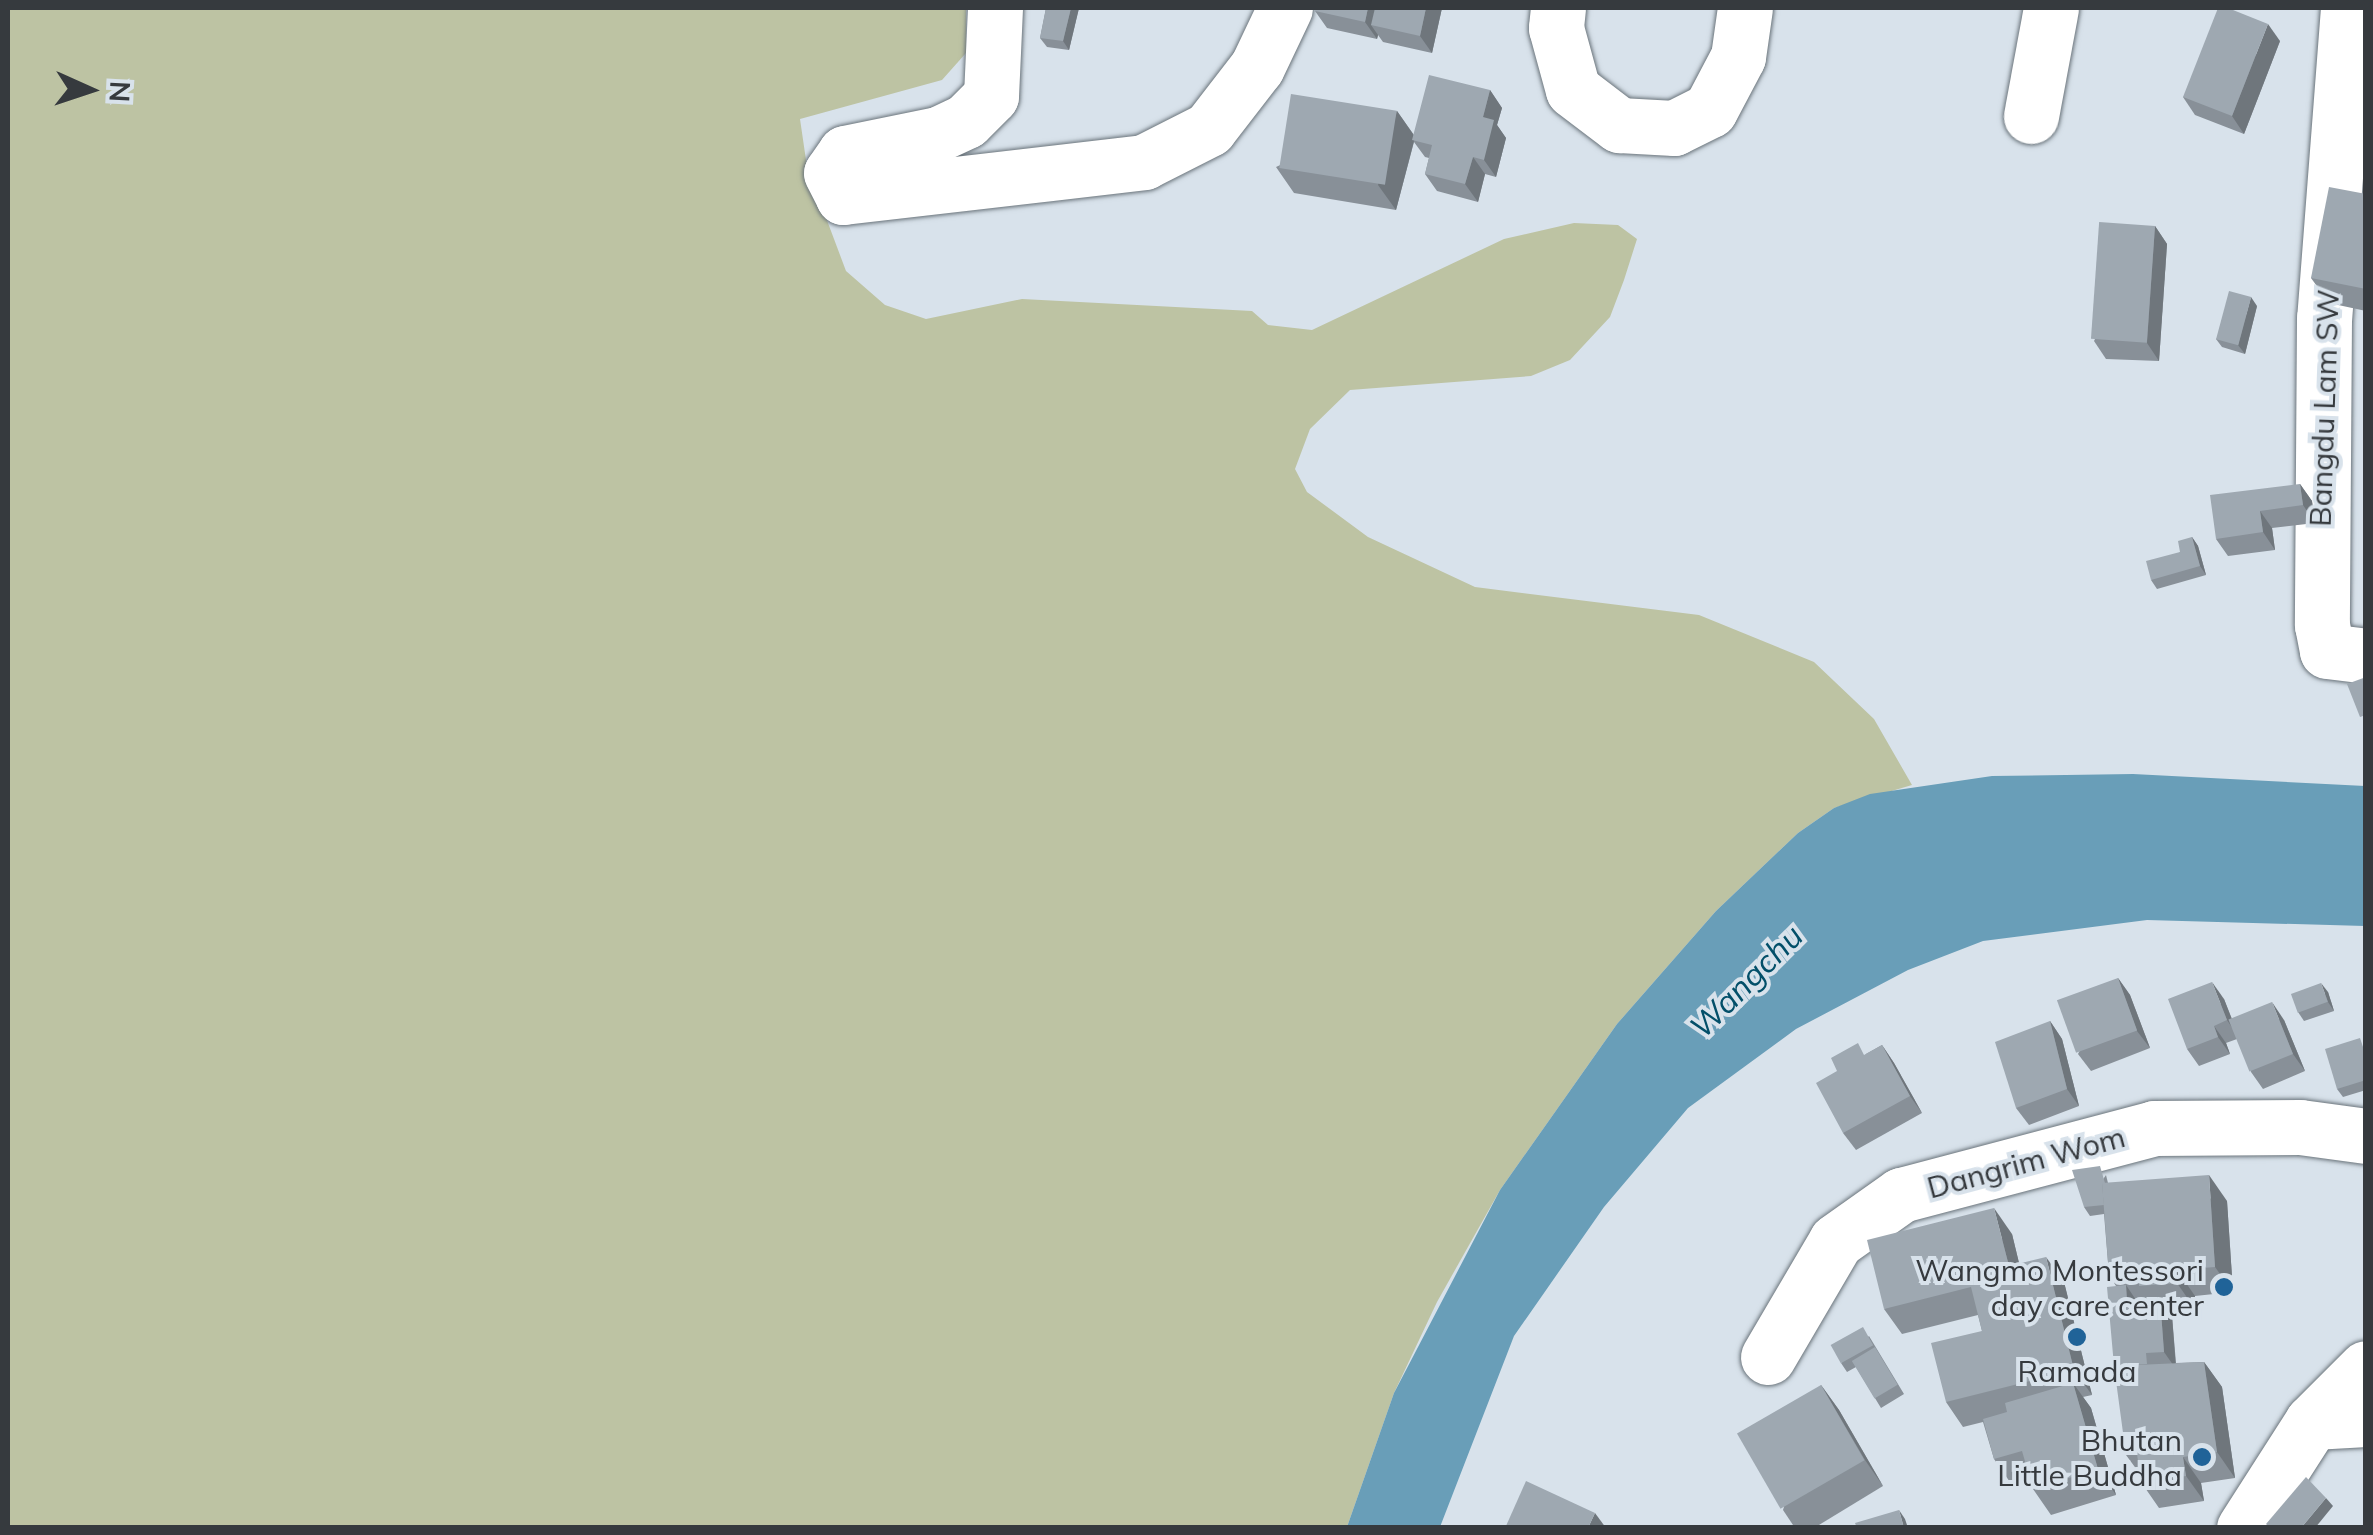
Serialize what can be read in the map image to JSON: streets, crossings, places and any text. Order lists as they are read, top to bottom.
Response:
{
  "streets": {
    "main road": ["Bangdu Lam SW", "Dangrim Wom"]
  },
  "water": ["Wangchu"],
  "places": ["Wangmo Montessori day care center", "Ramada", "Bhutan Little Buddha"],
  "north": "right"
}
